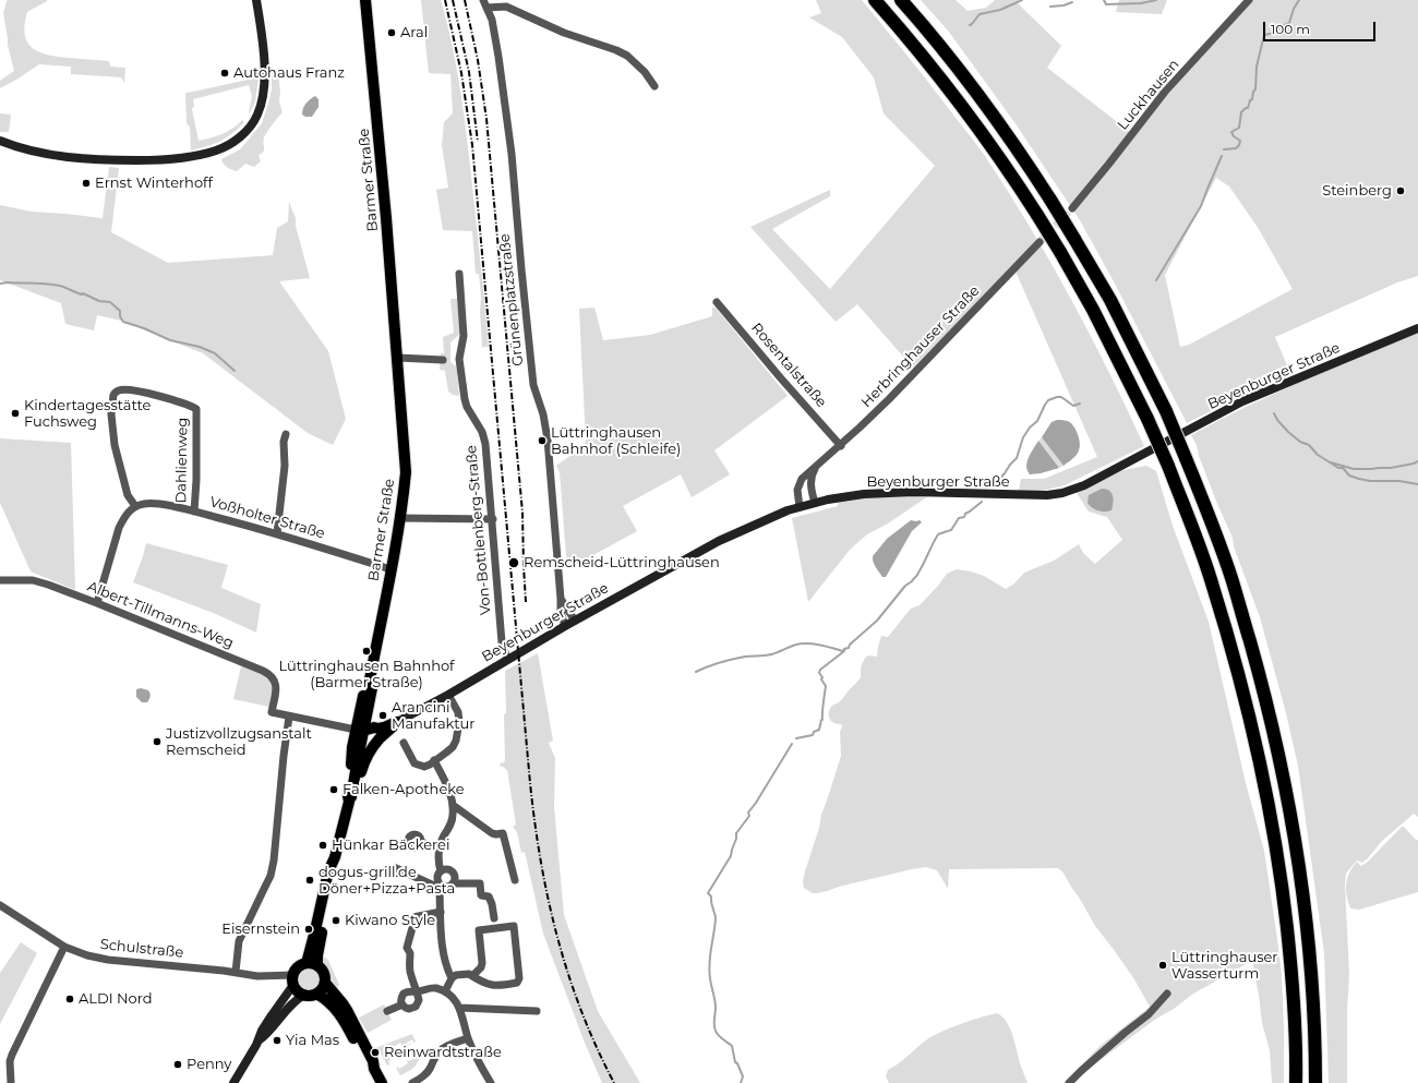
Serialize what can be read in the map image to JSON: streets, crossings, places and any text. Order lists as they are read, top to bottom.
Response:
{
  "streets": {
    "main road": ["Barmer Straße", "Beyenburger Straße"],
    "street": [
      "Luckhausen",
      "Grünenplatzstraße",
      "Herbringhauser Straße",
      "Rosentalstraße",
      "Dahlienweg",
      "Voßholter Straße",
      "Von-Bottlenberg-Straße",
      "Albert-Tillmanns-Weg",
      "Schulstraße"
    ]
  },
  "crossings": [
    ["Barmer Straße", "Voßholter Straße"],
    ["Barmer Straße", "Schulstraße"],
    ["Grünenplatzstraße", "Beyenburger Straße"],
    ["Herbringhauser Straße", "Rosentalstraße"],
    ["Herbringhauser Straße", "Beyenburger Straße"],
    ["Beyenburger Straße", "Von-Bottlenberg-Straße"],
    ["Dahlienweg", "Voßholter Straße"]
  ],
  "places": [
    "Aral",
    "Autohaus Franz",
    "Ernst Winterhoff",
    "Steinberg",
    "Kindertagesstätte Fuchsweg",
    "Lüttringhausen Bahnhof (Schleife)",
    "Remscheid-Lüttringhausen",
    "Lüttringhausen Bahnhof (Barmer Straße)",
    "Arancini Manufaktur",
    "Justizvollzugsanstalt Remscheid",
    "Falken-Apotheke",
    "Hünkar Bäckerei",
    "dogus-grill.de Döner+Pizza+Pasta",
    "Kiwano Style",
    "Eisernstein",
    "Lüttringhauser Wasserturm",
    "ALDI Nord",
    "Yia Mas",
    "Reinwardtstraße",
    "Penny"
  ],
  "scale_bar": "100 m"
}
